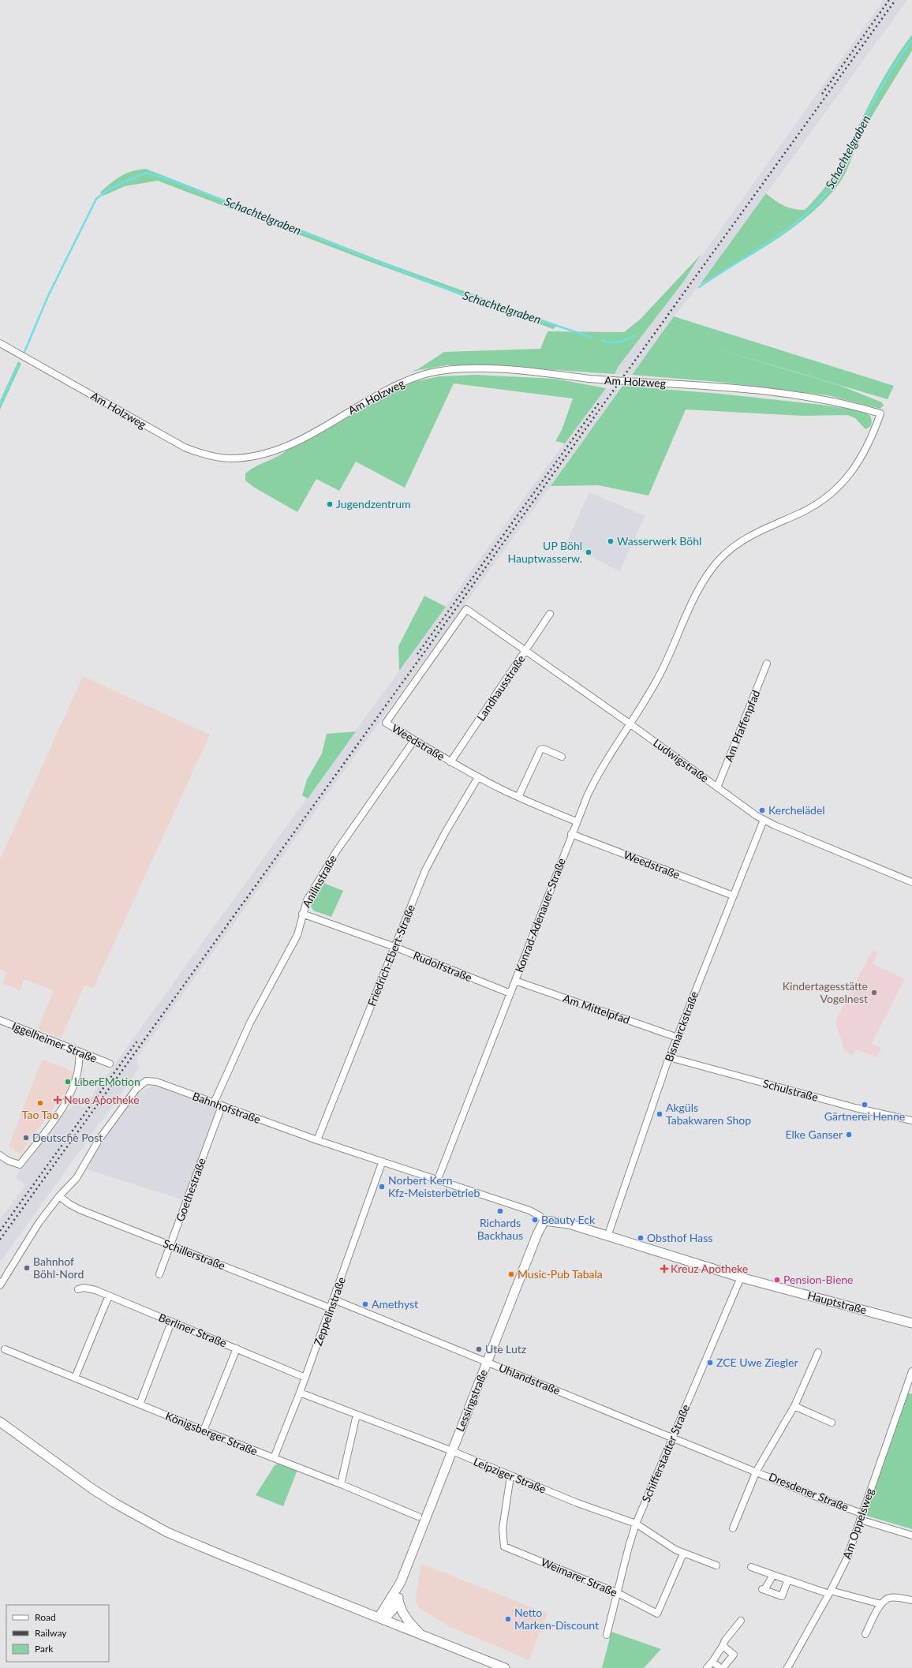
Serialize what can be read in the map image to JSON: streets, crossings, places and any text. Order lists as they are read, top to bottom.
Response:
{
  "streets": {
    "street": [
      "Am Holzweg",
      "Landhausstraße",
      "Am Pfaffenpfad",
      "Weedstraße",
      "Ludwigstraße",
      "Anilinstraße",
      "Konrad-Adenauer-Straße",
      "Friedrich-Ebert-Straße",
      "Rudolfstraße",
      "Am Mittelpfad",
      "Bismarckstraße",
      "Iggelheimer Straße",
      "Schulstraße",
      "Bahnhofstraße",
      "Goethestraße",
      "Schillerstraße",
      "Hauptstraße",
      "Zeppelinstraße",
      "Berliner Straße",
      "Uhlandstraße",
      "Lessingstraße",
      "Königsberger Straße",
      "Schifferstadter Straße",
      "Leipziger Straße",
      "Dresdener Straße",
      "Am Oppelsweg",
      "Weimarer Straße"
    ]
  },
  "crossings": [
    ["Am Holzweg", "Konrad-Adenauer-Straße"],
    ["Landhausstraße", "Weedstraße"],
    ["Landhausstraße", "Ludwigstraße"],
    ["Am Pfaffenpfad", "Ludwigstraße"],
    ["Weedstraße", "Ludwigstraße"],
    ["Weedstraße", "Anilinstraße"],
    ["Weedstraße", "Konrad-Adenauer-Straße"],
    ["Weedstraße", "Friedrich-Ebert-Straße"],
    ["Weedstraße", "Bismarckstraße"],
    ["Ludwigstraße", "Konrad-Adenauer-Straße"],
    ["Ludwigstraße", "Bismarckstraße"],
    ["Anilinstraße", "Rudolfstraße"],
    ["Anilinstraße", "Bahnhofstraße"],
    ["Konrad-Adenauer-Straße", "Rudolfstraße"],
    ["Konrad-Adenauer-Straße", "Am Mittelpfad"],
    ["Konrad-Adenauer-Straße", "Bahnhofstraße"],
    ["Friedrich-Ebert-Straße", "Rudolfstraße"],
    ["Friedrich-Ebert-Straße", "Bahnhofstraße"],
    ["Am Mittelpfad", "Bismarckstraße"],
    ["Bismarckstraße", "Schulstraße"],
    ["Bismarckstraße", "Hauptstraße"],
    ["Bahnhofstraße", "Goethestraße"],
    ["Bahnhofstraße", "Schillerstraße"],
    ["Bahnhofstraße", "Hauptstraße"],
    ["Bahnhofstraße", "Zeppelinstraße"],
    ["Bahnhofstraße", "Lessingstraße"],
    ["Goethestraße", "Schillerstraße"],
    ["Schillerstraße", "Zeppelinstraße"],
    ["Hauptstraße", "Lessingstraße"],
    ["Hauptstraße", "Schifferstadter Straße"],
    ["Zeppelinstraße", "Berliner Straße"],
    ["Zeppelinstraße", "Uhlandstraße"],
    ["Zeppelinstraße", "Königsberger Straße"],
    ["Zeppelinstraße", "Leipziger Straße"],
    ["Uhlandstraße", "Lessingstraße"],
    ["Uhlandstraße", "Schifferstadter Straße"],
    ["Uhlandstraße", "Dresdener Straße"],
    ["Lessingstraße", "Leipziger Straße"],
    ["Schifferstadter Straße", "Leipziger Straße"],
    ["Schifferstadter Straße", "Dresdener Straße"],
    ["Schifferstadter Straße", "Weimarer Straße"],
    ["Leipziger Straße", "Weimarer Straße"],
    ["Dresdener Straße", "Am Oppelsweg"]
  ],
  "water": ["Schachtelgraben"],
  "places": {
    "other": [
      "Jugendzentrum",
      "Wasserwerk Böhl",
      "UP Böhl Hauptwasserw.",
      "Kerchelädel",
      "Kindertagesstätte Vogelnest",
      "LiberEMotion",
      "Tao Tao",
      "Gärtnerei Henne",
      "Akgüls Tabakwaren Shop",
      "Elke Ganser",
      "Deutsche Post",
      "Norbert Kern Kfz-Meisterbetrieb",
      "Richards Backhaus",
      "Beauty Eck",
      "Obsthof Hass",
      "Bahnhof Böhl-Nord",
      "Music-Pub Tabala",
      "Pension-Biene",
      "Amethyst",
      "Ute Lutz",
      "ZCE Uwe Ziegler",
      "Netto Marken-Discount"
    ],
    "health": ["Neue Apotheke", "Kreuz Apotheke"]
  },
  "legend": ["Road", "Railway", "Park"]
}
